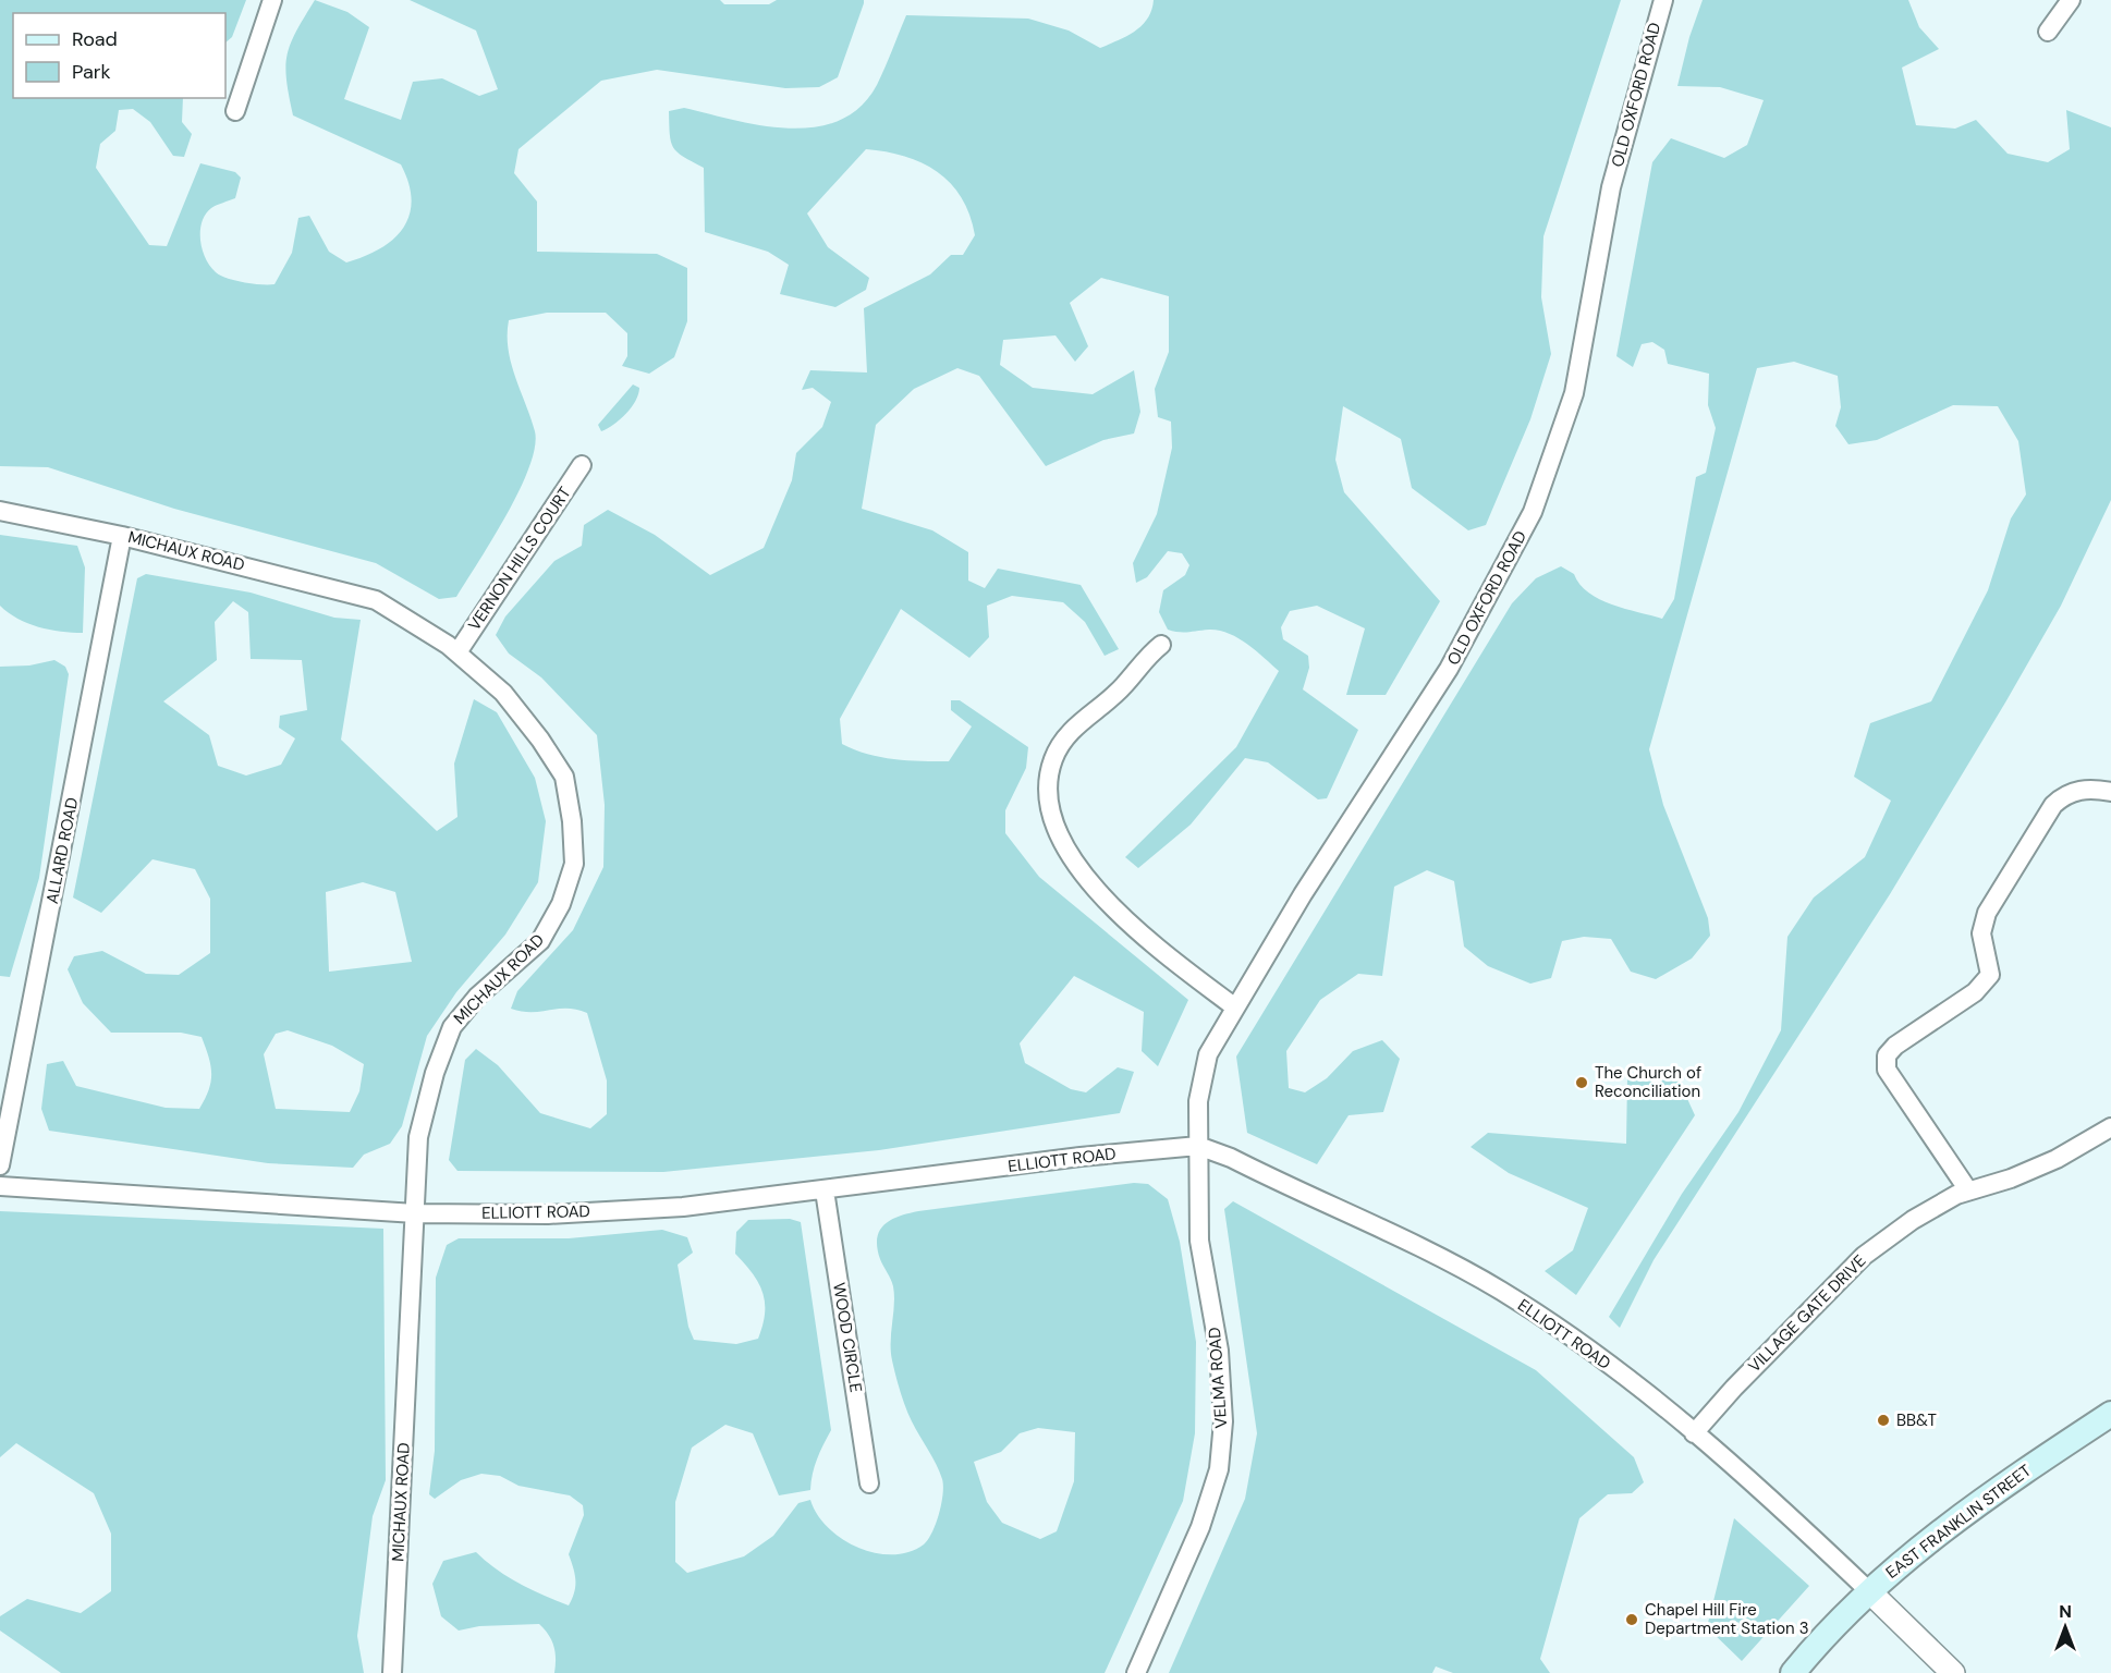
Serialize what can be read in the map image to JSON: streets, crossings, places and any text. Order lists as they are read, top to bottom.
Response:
{
  "streets": {
    "main road": ["EAST FRANKLIN STREET"],
    "street": [
      "OLD OXFORD ROAD",
      "MICHAUX ROAD",
      "VERNON HILLS COURT",
      "ALLARD ROAD",
      "ELLIOTT ROAD",
      "VILLAGE GATE DRIVE",
      "WOOD CIRCLE",
      "VELMA ROAD"
    ]
  },
  "crossings": [
    ["OLD OXFORD ROAD", "ELLIOTT ROAD"],
    ["OLD OXFORD ROAD", "VELMA ROAD"],
    ["MICHAUX ROAD", "VERNON HILLS COURT"],
    ["MICHAUX ROAD", "ALLARD ROAD"],
    ["MICHAUX ROAD", "ELLIOTT ROAD"],
    ["ELLIOTT ROAD", "VILLAGE GATE DRIVE"],
    ["ELLIOTT ROAD", "WOOD CIRCLE"],
    ["ELLIOTT ROAD", "VELMA ROAD"],
    ["ELLIOTT ROAD", "EAST FRANKLIN STREET"]
  ],
  "places": ["The Church of Reconciliation", "BB&T", "Chapel Hill Fire Department Station 3"],
  "legend": ["Road", "Park"],
  "north": "top"
}
